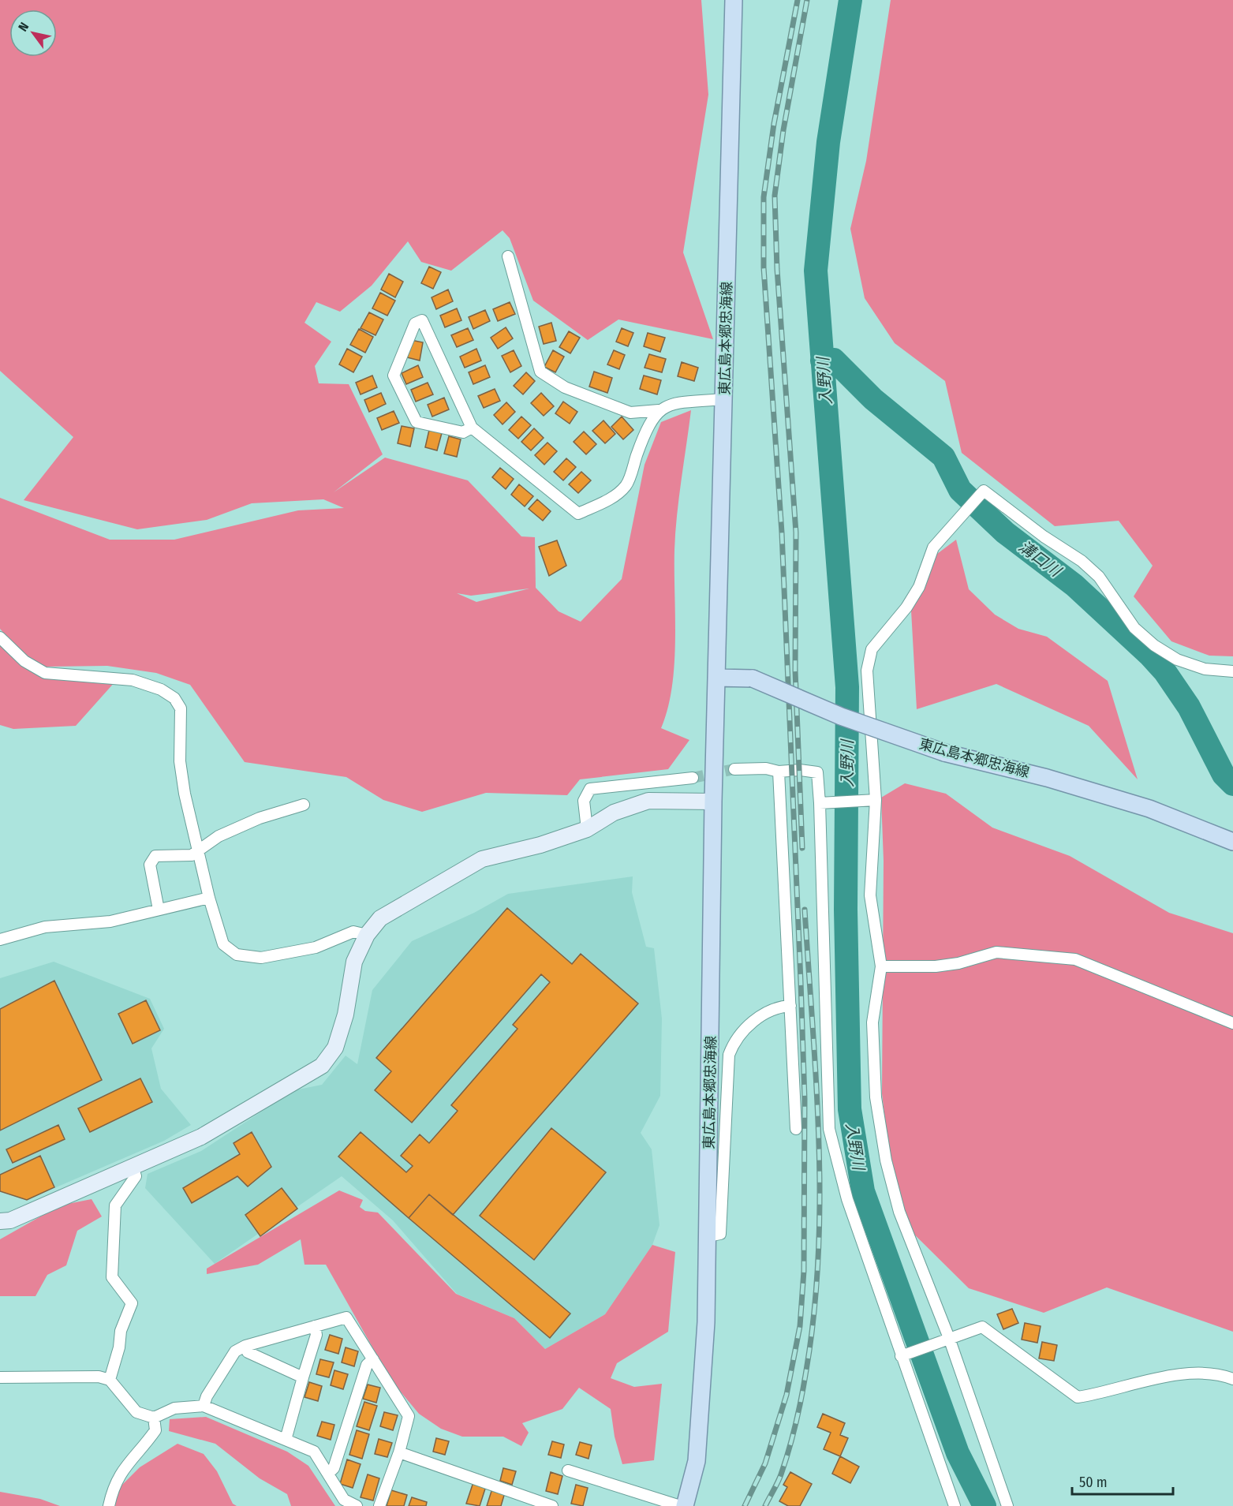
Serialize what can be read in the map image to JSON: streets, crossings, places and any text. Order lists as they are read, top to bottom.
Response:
{
  "streets": {
    "main road": ["東広島本郷忠海線"]
  },
  "water": ["入野川", "溝口川"],
  "scale_bar": "50 m",
  "north": "top left"
}
